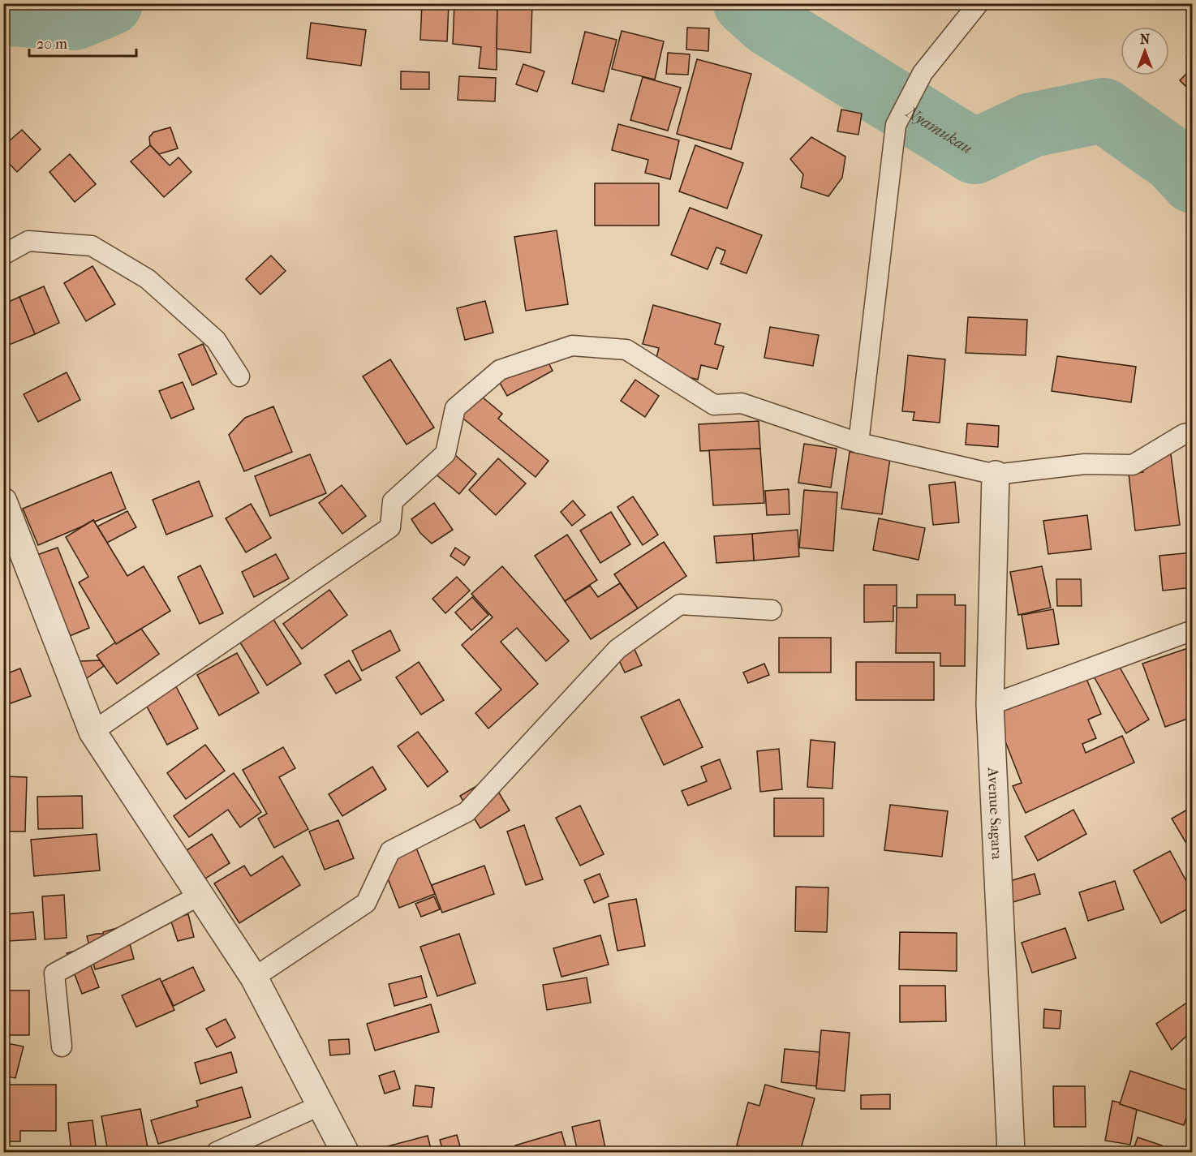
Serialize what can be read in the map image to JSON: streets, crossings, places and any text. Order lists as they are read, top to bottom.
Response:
{
  "streets": {
    "street": ["Avenue Sagara"]
  },
  "water": ["Nyamukau"],
  "scale_bar": "20 m",
  "north": "top"
}
